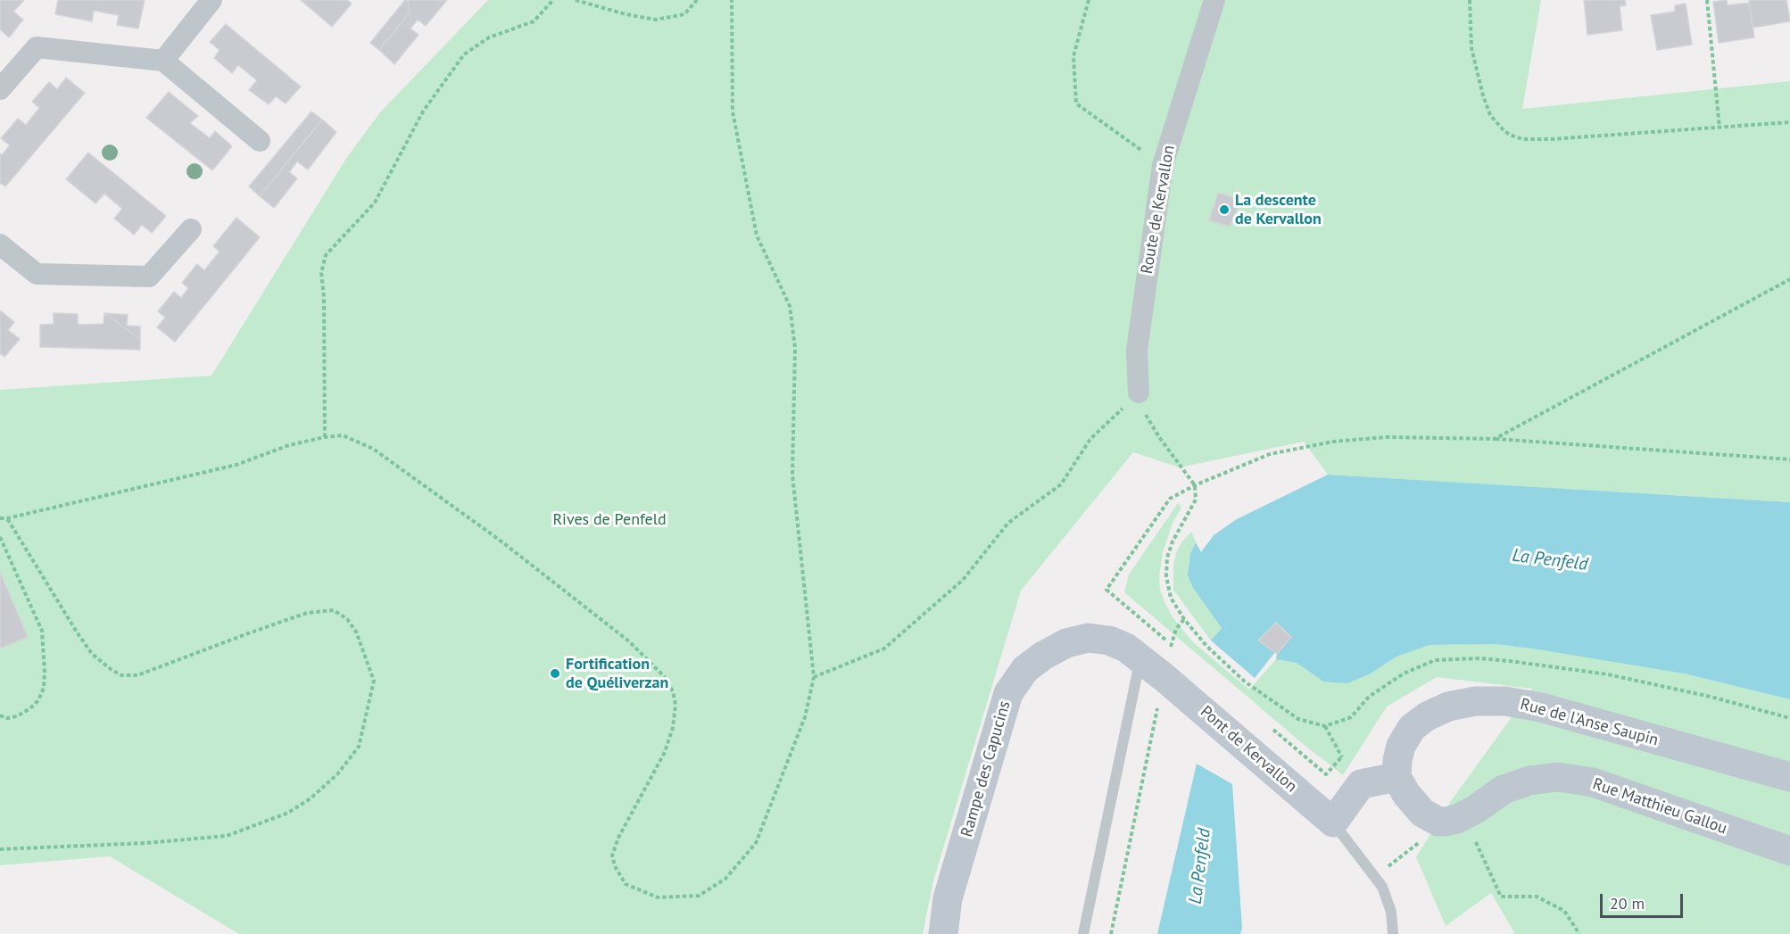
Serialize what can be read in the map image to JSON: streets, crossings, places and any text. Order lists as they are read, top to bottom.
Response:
{
  "streets": {
    "street": [
      "Route de Kervallon",
      "Rue de l'Anse Saupin",
      "Pont de Kervallon",
      "Rampe des Capucins",
      "Rue Matthieu Gallou"
    ]
  },
  "crossings": [
    ["Rue de l'Anse Saupin", "Rue Matthieu Gallou"],
    ["Pont de Kervallon", "Rampe des Capucins"]
  ],
  "water": ["La Penfeld"],
  "parks": ["Rives de Penfeld"],
  "places": ["La descente de Kervallon", "Fortification de Quéliverzan"],
  "scale_bar": "20 m"
}
